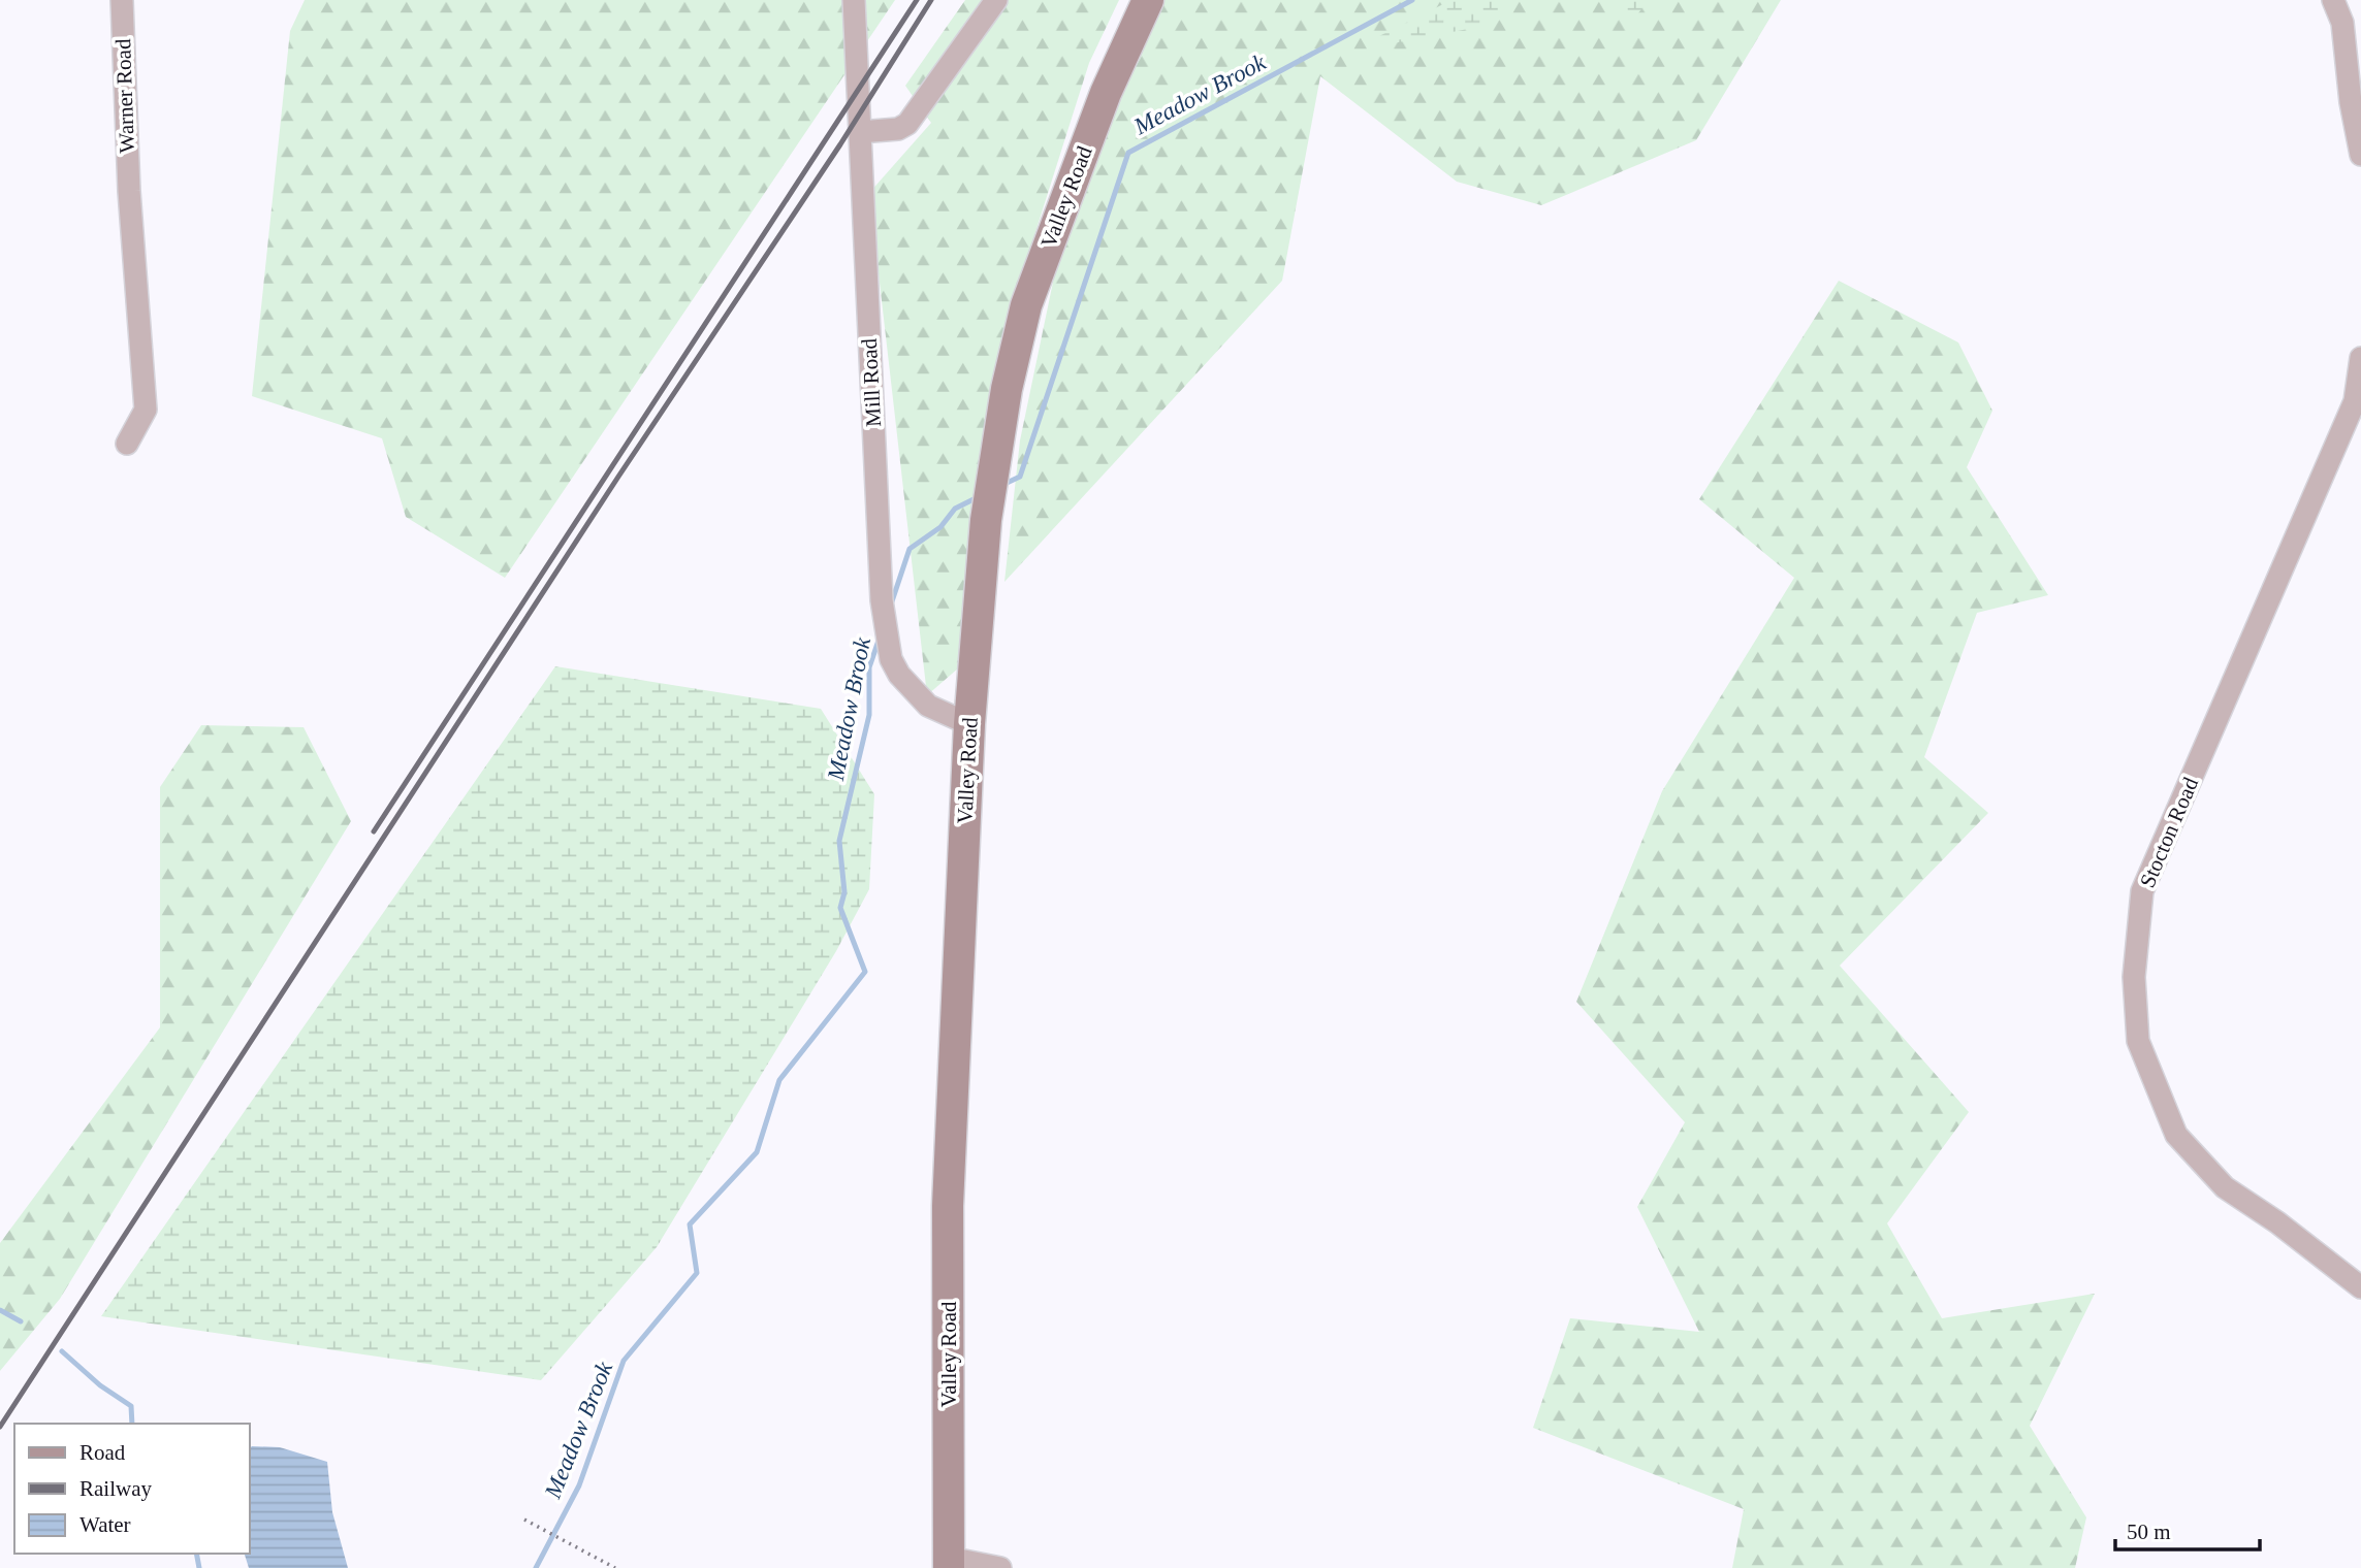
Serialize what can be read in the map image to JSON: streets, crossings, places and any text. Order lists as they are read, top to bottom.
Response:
{
  "streets": {
    "main road": ["Valley Road"],
    "street": ["Warner Road", "Mill Road", "Stocton Road"]
  },
  "crossings": [
    ["Valley Road", "Mill Road"]
  ],
  "water": ["Meadow Brook"],
  "legend": ["Road", "Railway", "Water"],
  "scale_bar": "50 m"
}
